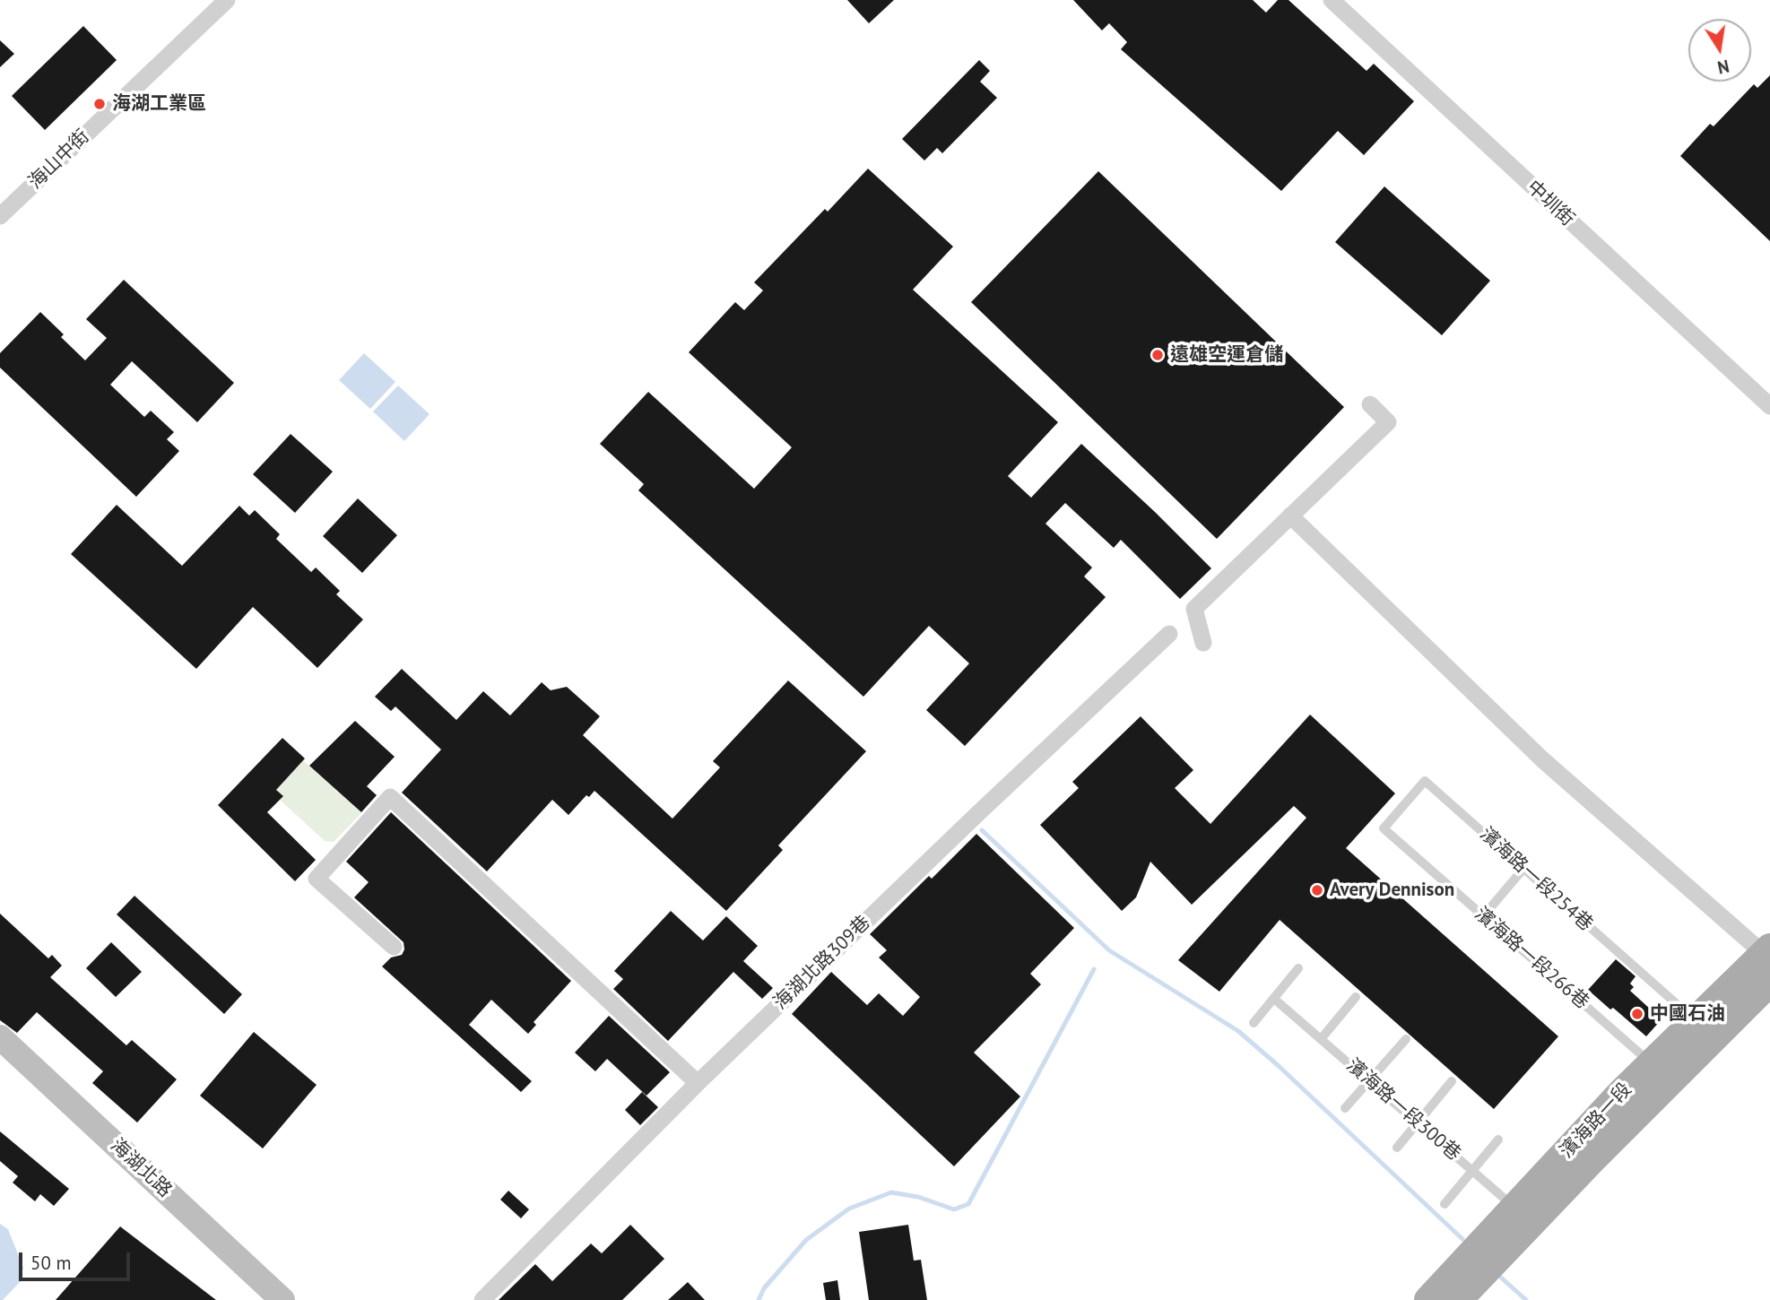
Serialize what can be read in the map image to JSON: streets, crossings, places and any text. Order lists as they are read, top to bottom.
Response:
{
  "streets": {
    "main road": ["濱海路一段"],
    "street": [
      "海山中街",
      "中圳街",
      "海湖北路309巷",
      "海湖北路"
    ],
    "lane": ["濱海路一段254巷", "濱海路一段266巷", "濱海路一段300巷"]
  },
  "crossings": [
    ["濱海路一段254巷", "濱海路一段266巷"],
    ["濱海路一段254巷", "濱海路一段"],
    ["濱海路一段266巷", "濱海路一段"],
    ["濱海路一段300巷", "濱海路一段"]
  ],
  "places": [
    "海湖工業區",
    "遠雄空運倉儲",
    "Avery Dennison",
    "中國石油"
  ],
  "scale_bar": "50 m",
  "north": "bottom"
}
